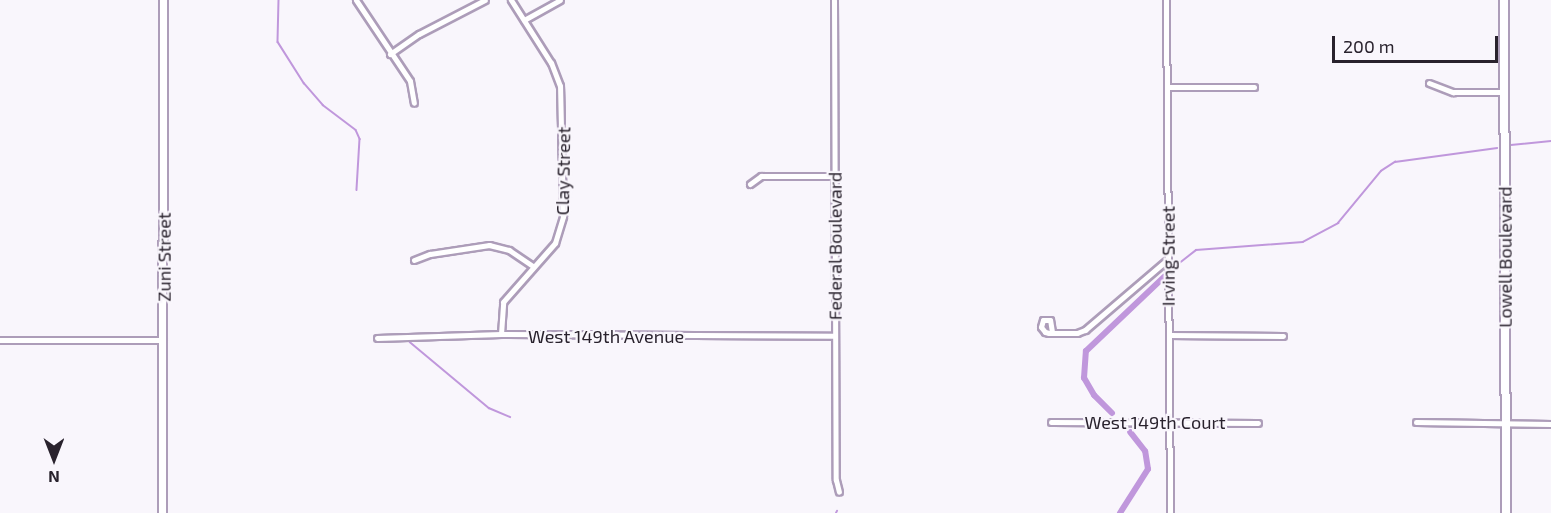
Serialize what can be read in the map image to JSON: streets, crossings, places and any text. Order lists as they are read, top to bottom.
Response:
{
  "streets": {
    "main road": ["Lowell Boulevard"],
    "street": [
      "Clay Street",
      "Federal Boulevard",
      "Irving Street",
      "Zuni Street",
      "West 149th Avenue",
      "West 149th Court"
    ]
  },
  "crossings": [
    ["Clay Street", "West 149th Avenue"],
    ["Federal Boulevard", "West 149th Avenue"],
    ["Irving Street", "West 149th Court"]
  ],
  "scale_bar": "200 m",
  "north": "bottom"
}
